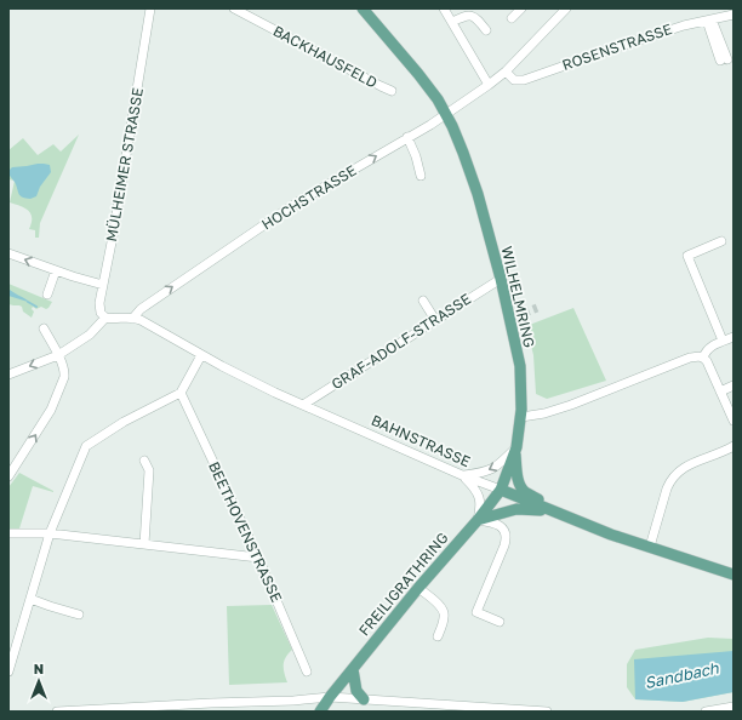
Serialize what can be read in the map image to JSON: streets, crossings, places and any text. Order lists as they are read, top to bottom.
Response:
{
  "streets": {
    "main road": ["WILHELMRING", "BAHNSTRASSE", "FREILIGRATHRING"],
    "street": [
      "ROSENSTRASSE",
      "BACKHAUSFELD",
      "MÜLHEIMER STRASSE",
      "HOCHSTRASSE",
      "GRAF-ADOLF-STRASSE",
      "BEETHOVENSTRASSE"
    ]
  },
  "crossings": [
    ["ROSENSTRASSE", "HOCHSTRASSE"],
    ["MÜLHEIMER STRASSE", "BAHNSTRASSE"],
    ["HOCHSTRASSE", "WILHELMRING"],
    ["HOCHSTRASSE", "BAHNSTRASSE"],
    ["WILHELMRING", "GRAF-ADOLF-STRASSE"],
    ["WILHELMRING", "BAHNSTRASSE"],
    ["WILHELMRING", "FREILIGRATHRING"],
    ["GRAF-ADOLF-STRASSE", "BAHNSTRASSE"],
    ["BAHNSTRASSE", "FREILIGRATHRING"]
  ],
  "one_way": ["HOCHSTRASSE"],
  "water": ["Sandbach"],
  "north": "top"
}
